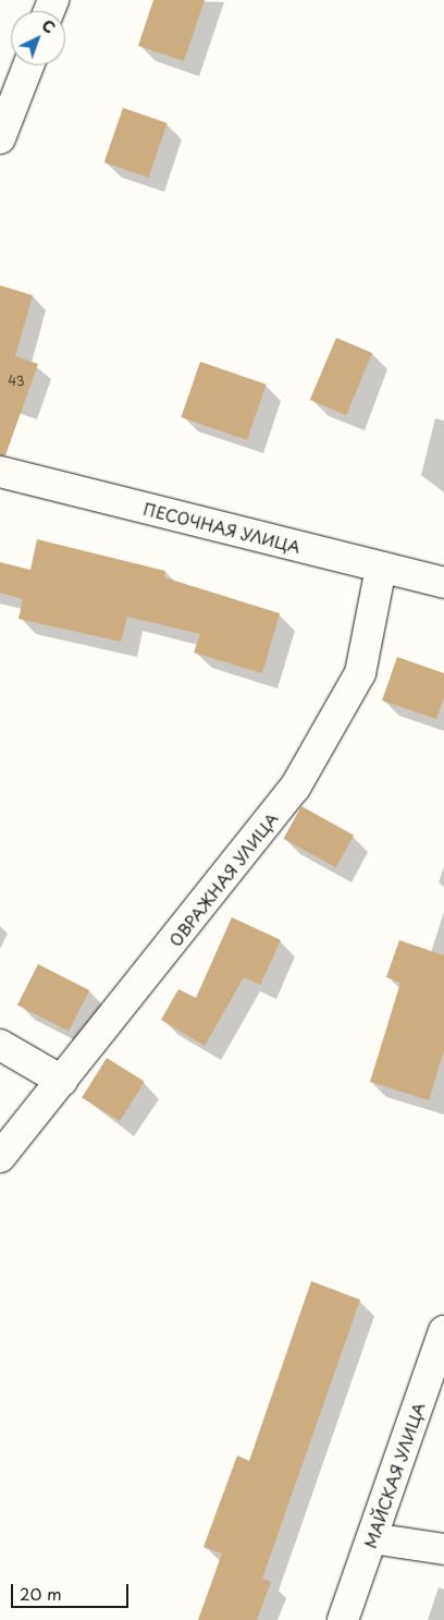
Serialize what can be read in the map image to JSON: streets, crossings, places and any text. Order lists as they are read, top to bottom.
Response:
{
  "streets": {
    "street": ["ПЕСОЧНАЯ УЛИЦА", "ОВРАЖНАЯ УЛИЦА", "МАЙСКАЯ УЛИЦА"]
  },
  "crossings": [
    ["ПЕСОЧНАЯ УЛИЦА", "ОВРАЖНАЯ УЛИЦА"]
  ],
  "house_numbers": ["43"],
  "scale_bar": "20 m",
  "north": "top right"
}
